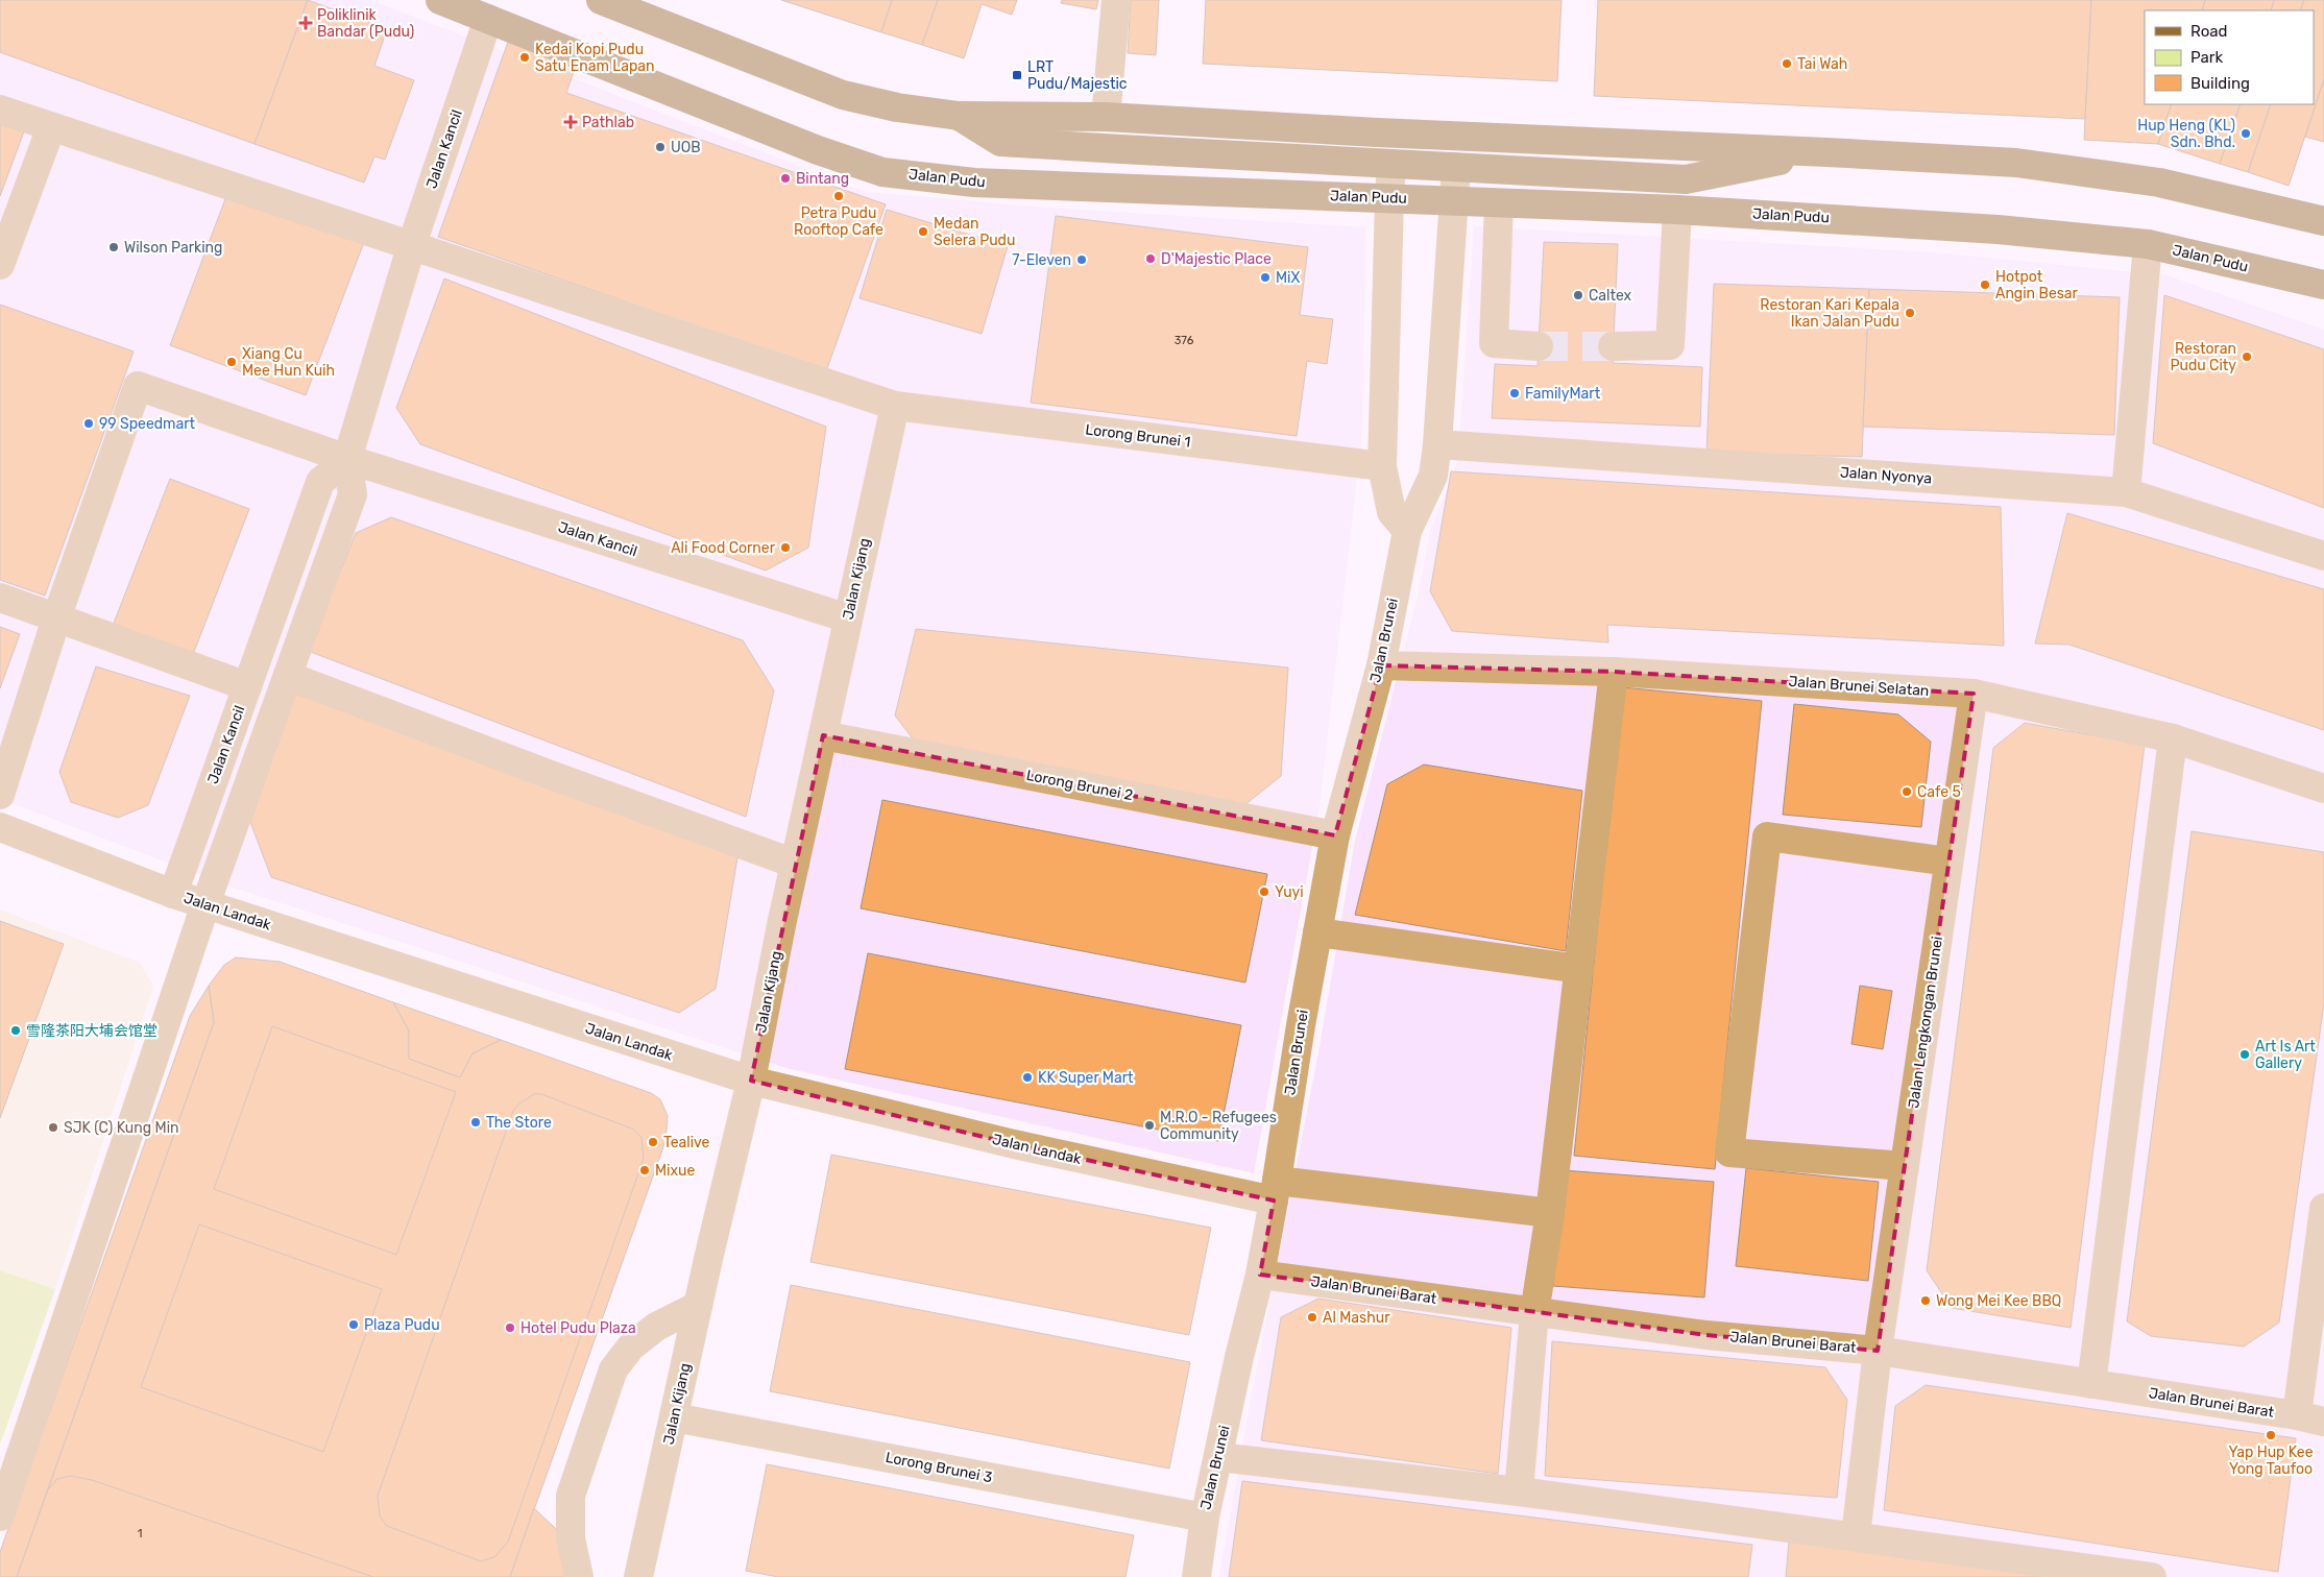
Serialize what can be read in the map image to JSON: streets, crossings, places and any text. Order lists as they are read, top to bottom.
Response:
{
  "streets": {
    "main road": ["Jalan Pudu"],
    "street": [
      "Jalan Kancil",
      "Lorong Brunei 1",
      "Jalan Nyonya",
      "Jalan Kijang",
      "Jalan Brunei",
      "Jalan Brunei Selatan",
      "Lorong Brunei 2",
      "Jalan Landak",
      "Jalan Lengkongan Brunei",
      "Jalan Brunei Barat",
      "Lorong Brunei 3"
    ]
  },
  "crossings": [
    ["Jalan Kancil", "Jalan Pudu"],
    ["Jalan Kancil", "Lorong Brunei 1"],
    ["Jalan Kancil", "Jalan Kijang"],
    ["Jalan Kancil", "Jalan Landak"],
    ["Jalan Pudu", "Jalan Brunei"],
    ["Lorong Brunei 1", "Jalan Kijang"],
    ["Jalan Nyonya", "Jalan Brunei"],
    ["Jalan Kijang", "Lorong Brunei 2"],
    ["Jalan Kijang", "Jalan Landak"],
    ["Jalan Kijang", "Lorong Brunei 3"],
    ["Jalan Brunei", "Jalan Brunei Selatan"],
    ["Jalan Brunei", "Lorong Brunei 2"],
    ["Jalan Brunei", "Jalan Landak"],
    ["Jalan Brunei", "Jalan Brunei Barat"],
    ["Jalan Brunei", "Lorong Brunei 3"],
    ["Jalan Brunei Selatan", "Jalan Lengkongan Brunei"],
    ["Jalan Lengkongan Brunei", "Jalan Brunei Barat"]
  ],
  "places": {
    "health": ["Poliklinik Bandar (Pudu)", "Pathlab"],
    "other": [
      "Kedai Kopi Pudu Satu Enam Lapan",
      "Tai Wah",
      "Hup Heng (KL) Sdn. Bhd.",
      "UOB",
      "Bintang",
      "Petra Pudu Rooftop Cafe",
      "Medan Selera Pudu",
      "Wilson Parking",
      "D'Majestic Place",
      "7-Eleven",
      "MiX",
      "Hotpot Angin Besar",
      "Caltex",
      "Restoran Kari Kepala Ikan Jalan Pudu",
      "Restoran Pudu City",
      "Xiang Cu Mee Hun Kuih",
      "FamilyMart",
      "99 Speedmart",
      "Ali Food Corner",
      "Cafe 5",
      "Yuyi",
      "雪隆茶阳大埔会馆堂",
      "Art Is Art Gallery",
      "KK Super Mart",
      "The Store",
      "M.R.O - Refugees Community",
      "SJK (C) Kung Min",
      "Tealive",
      "Mixue",
      "Wong Mei Kee BBQ",
      "Al Mashur",
      "Plaza Pudu",
      "Hotel Pudu Plaza",
      "Yap Hup Kee Yong Taufoo"
    ],
    "transit": ["LRT Pudu/Majestic"]
  },
  "house_numbers": ["376", "1"],
  "legend": ["Road", "Park", "Building"]
}
